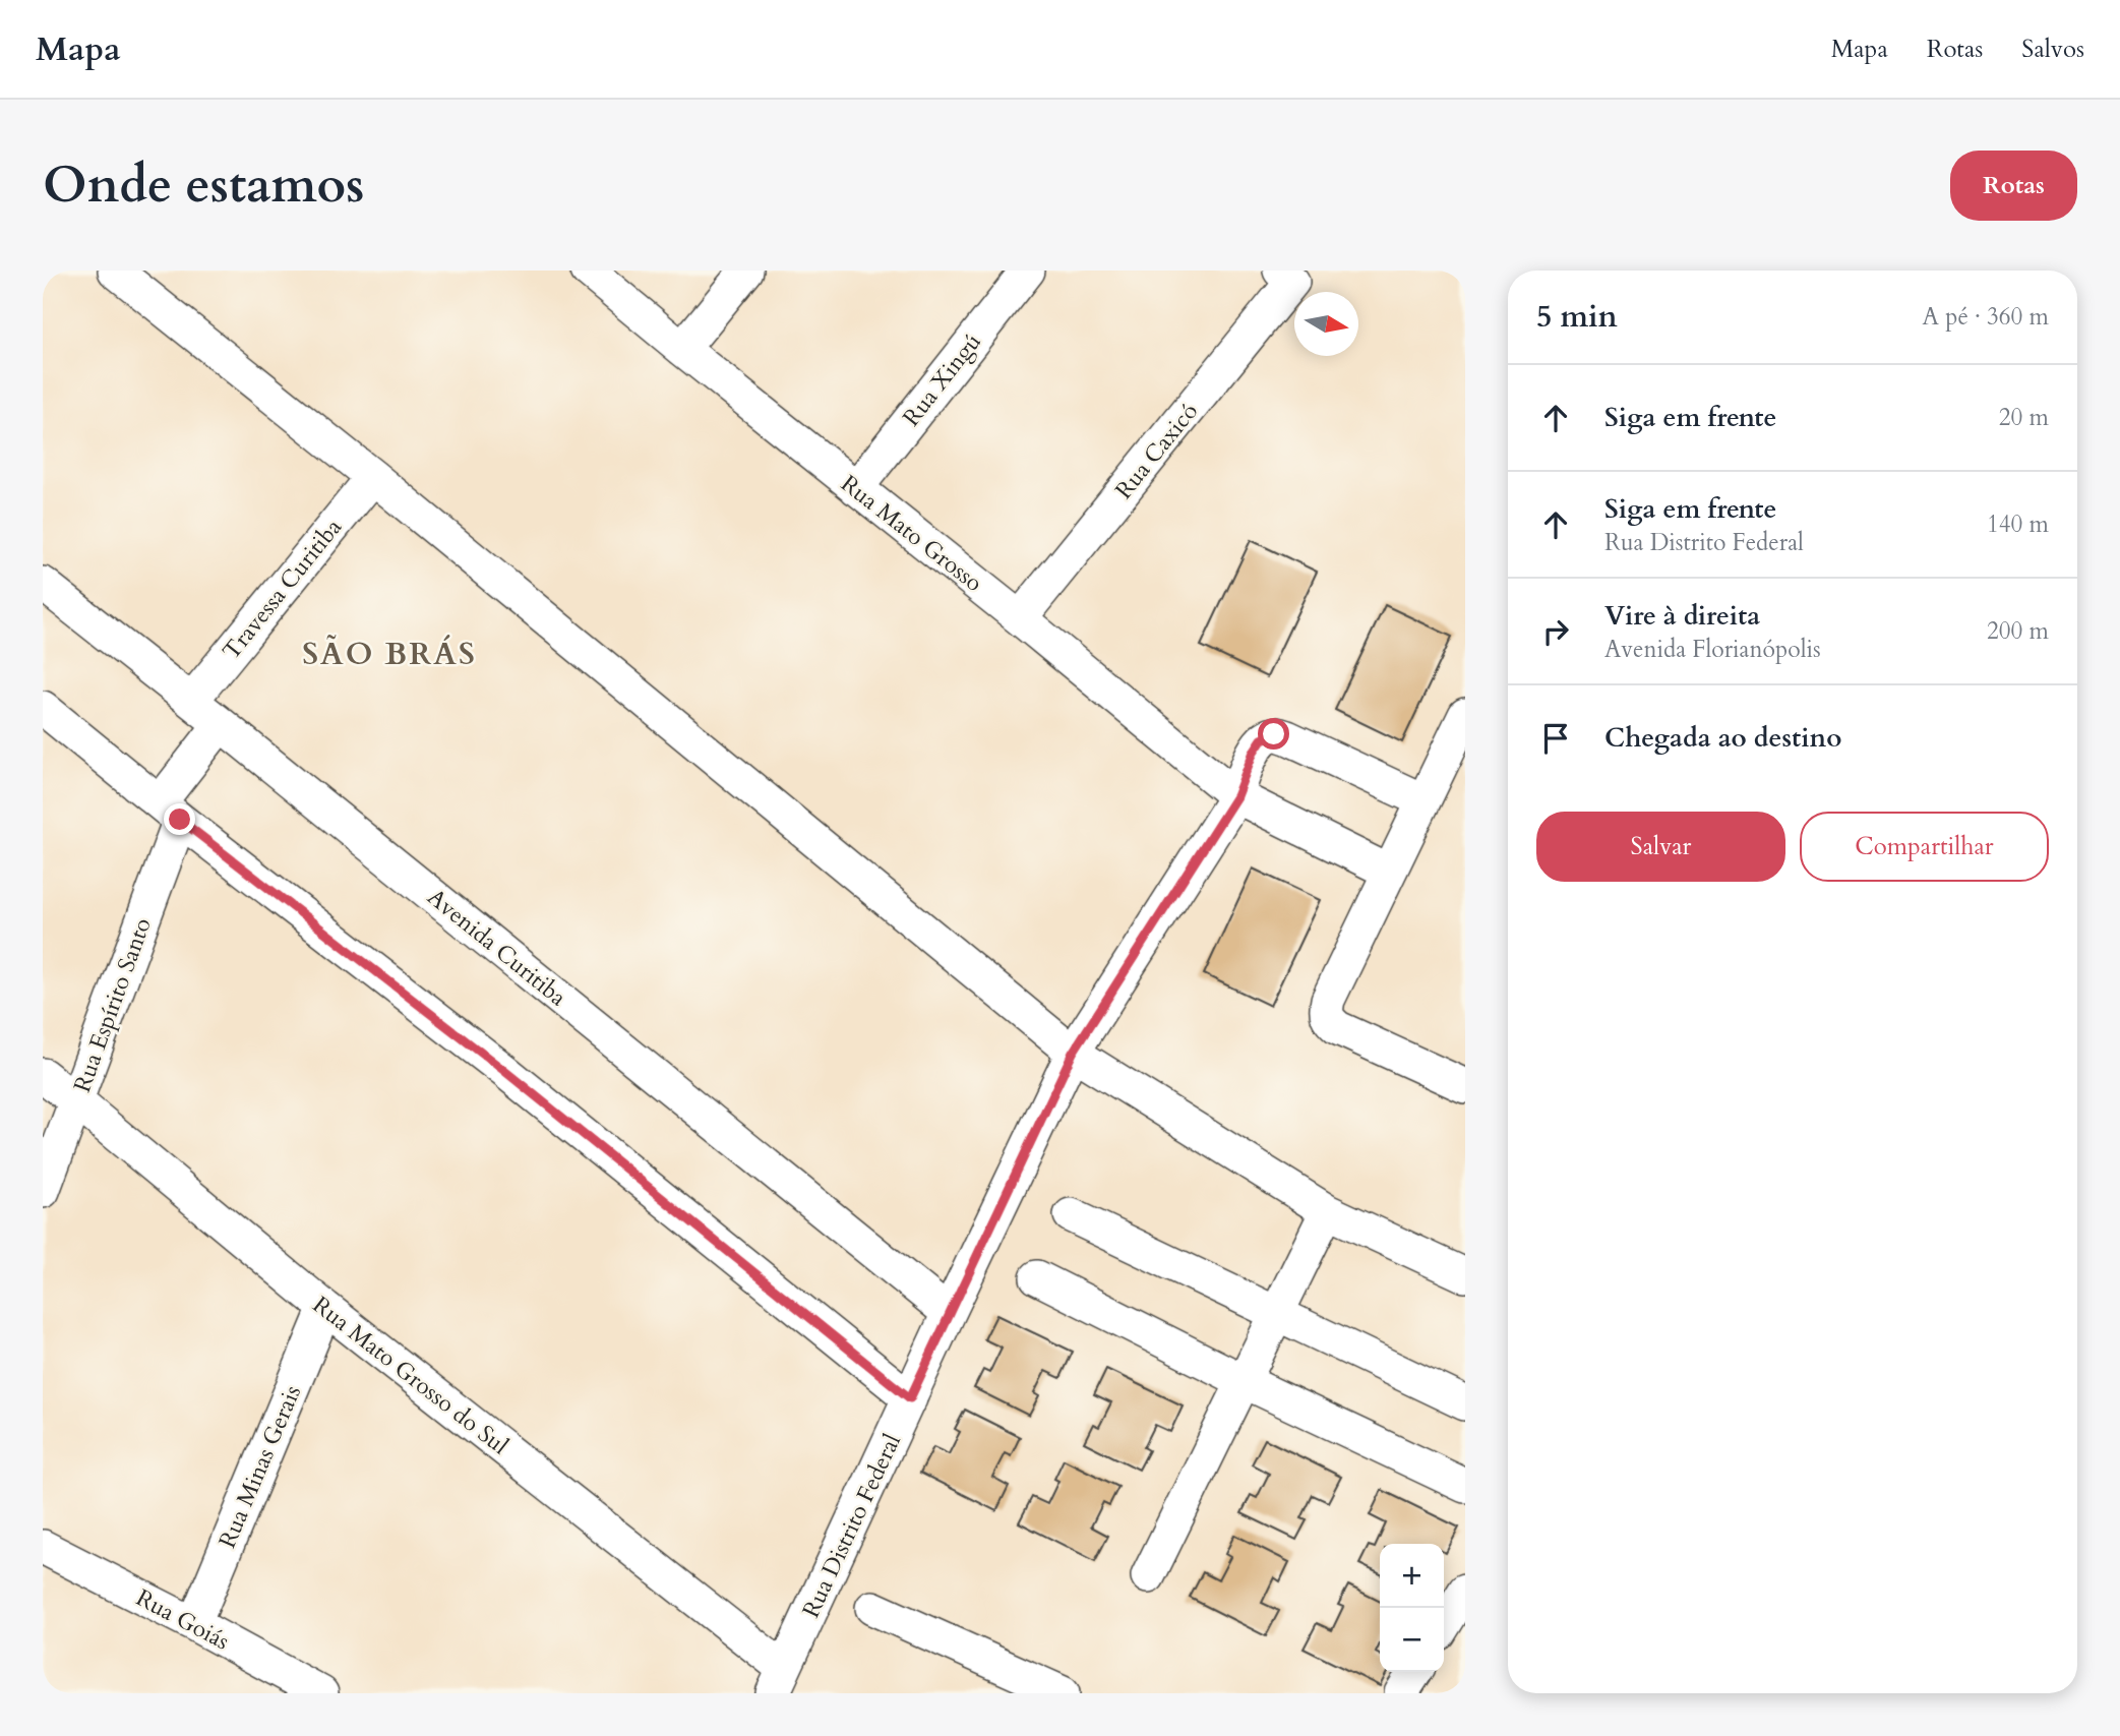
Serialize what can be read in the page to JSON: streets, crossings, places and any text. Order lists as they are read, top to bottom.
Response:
{
  "streets": {
    "street": [
      "Rua Xingú",
      "Rua Caxicó",
      "Rua Mato Grosso",
      "Travessa Curitiba",
      "Avenida Curitiba",
      "Rua Espírito Santo",
      "Rua Mato Grosso do Sul",
      "Rua Minas Gerais",
      "Rua Distrito Federal",
      "Rua Goiás"
    ]
  },
  "crossings": [
    ["Rua Xingú", "Rua Mato Grosso"],
    ["Rua Caxicó", "Rua Mato Grosso"],
    ["Rua Mato Grosso", "Rua Distrito Federal"],
    ["Travessa Curitiba", "Avenida Curitiba"],
    ["Avenida Curitiba", "Rua Espírito Santo"],
    ["Avenida Curitiba", "Rua Distrito Federal"],
    ["Rua Espírito Santo", "Rua Mato Grosso do Sul"],
    ["Rua Mato Grosso do Sul", "Rua Minas Gerais"],
    ["Rua Mato Grosso do Sul", "Rua Distrito Federal"],
    ["Rua Minas Gerais", "Rua Goiás"]
  ],
  "districts": ["SÃO BRÁS"],
  "north": "right",
  "page": {
    "header": "Mapa",
    "nav": ["Mapa", "Rotas", "Salvos"],
    "buttons": [
      "Rotas",
      ["Salvar", "Compartilhar"]
    ],
    "title": "Onde estamos",
    "heading": ["5 min", "A pé · 360 m"],
    "list": [
      ["Siga em frente", "20 m"],
      ["Siga em frente", "Rua Distrito Federal", "140 m"],
      ["Vire à direita", "Avenida Florianópolis", "200 m"],
      "Chegada ao destino"
    ],
    "map_buttons": ["+", "−"]
  }
}
